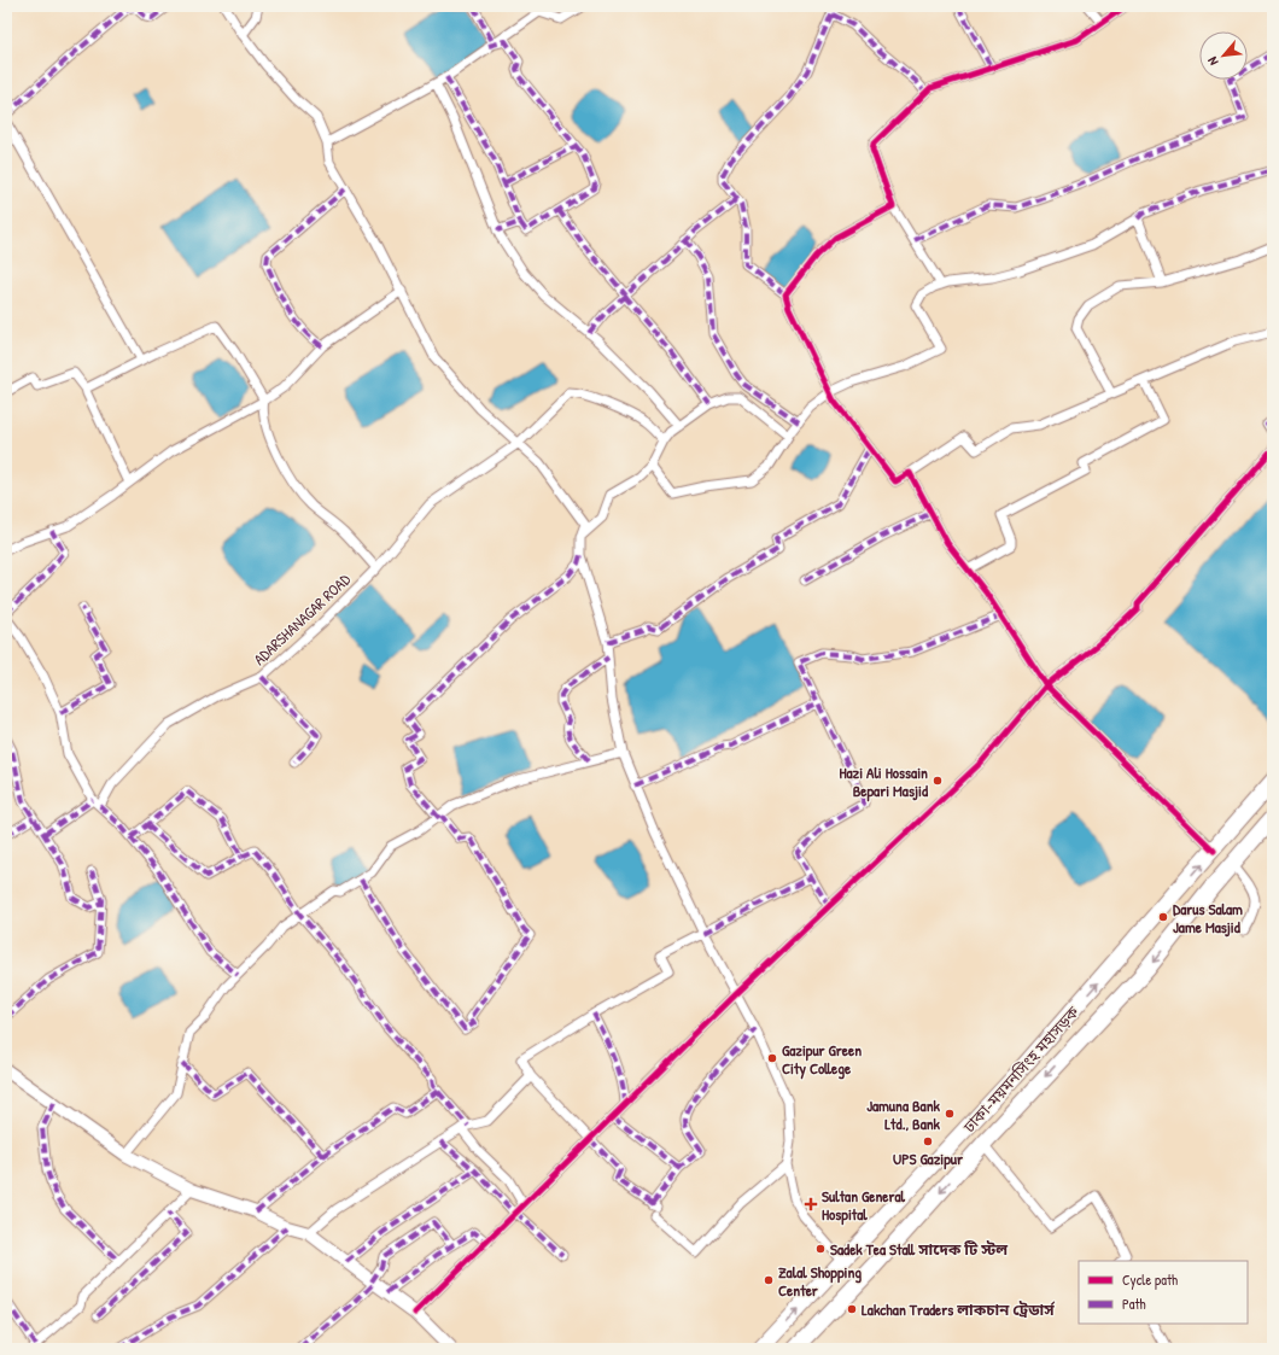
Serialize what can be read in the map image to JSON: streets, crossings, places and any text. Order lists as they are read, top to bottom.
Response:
{
  "streets": {
    "highway": ["ঢাকা-ময়মনসিংহ মহাসড়ক"],
    "street": ["ADARSHANAGAR ROAD"]
  },
  "places": {
    "other": [
      "Hazi Ali Hossain Bepari Masjid",
      "Darus Salam Jame Masjid",
      "Gazipur Green City College",
      "Jamuna Bank Ltd., Bank",
      "UPS Gazipur",
      "Sadek Tea Stall সাদেক টি স্টল",
      "Zalal Shopping Center",
      "Lakchan Traders লাকচান ট্রেডার্স"
    ],
    "health": ["Sultan General Hospital"]
  },
  "legend": ["Cycle path", "Path"],
  "north": "bottom left"
}
